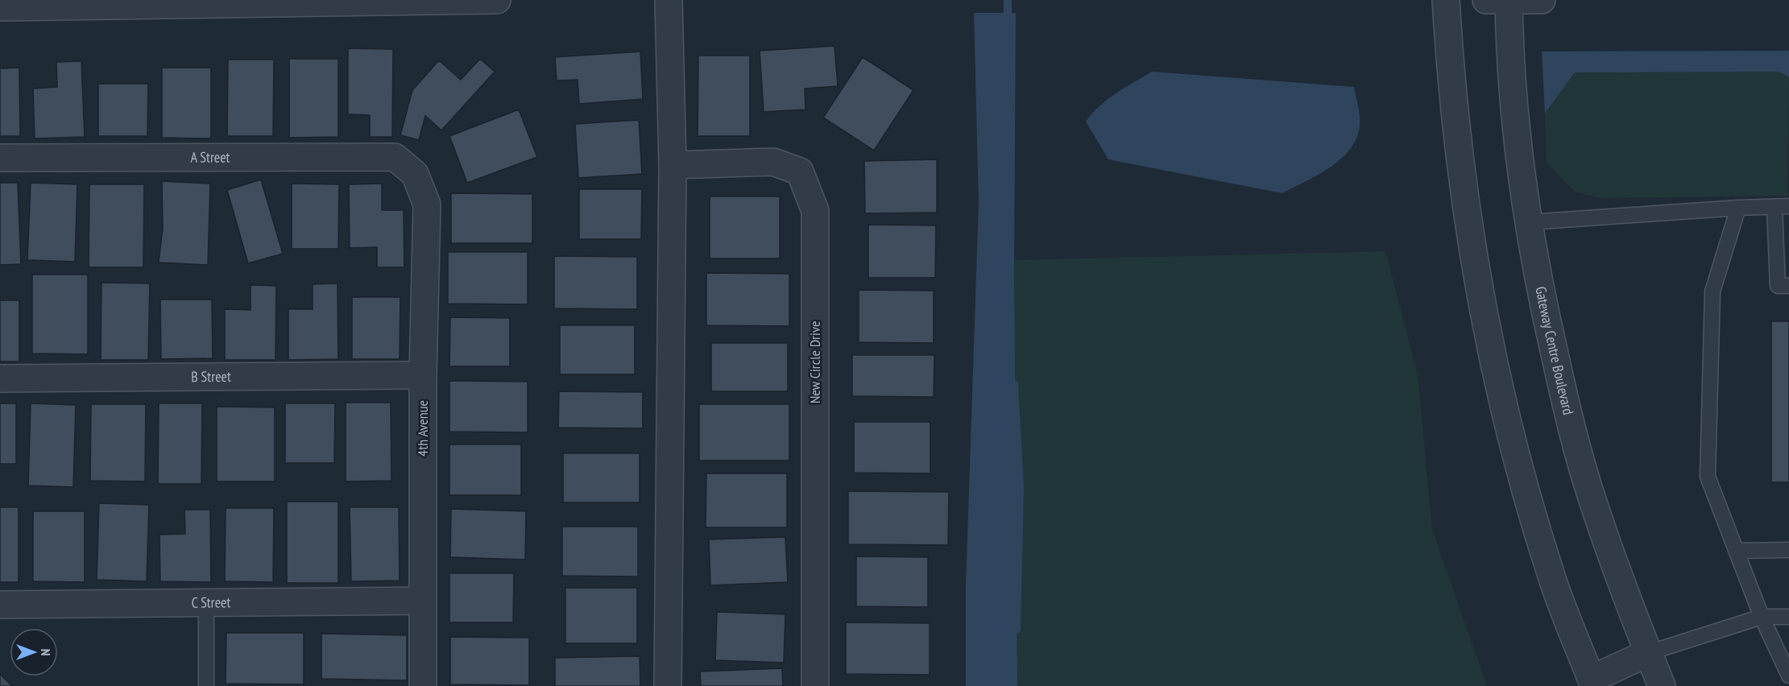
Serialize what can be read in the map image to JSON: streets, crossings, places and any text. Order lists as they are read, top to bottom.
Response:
{
  "streets": {
    "street": [
      "A Street",
      "Gateway Centre Boulevard",
      "New Circle Drive",
      "B Street",
      "4th Avenue",
      "C Street"
    ]
  },
  "crossings": [
    ["A Street", "4th Avenue"],
    ["B Street", "4th Avenue"],
    ["4th Avenue", "C Street"]
  ],
  "north": "right"
}
